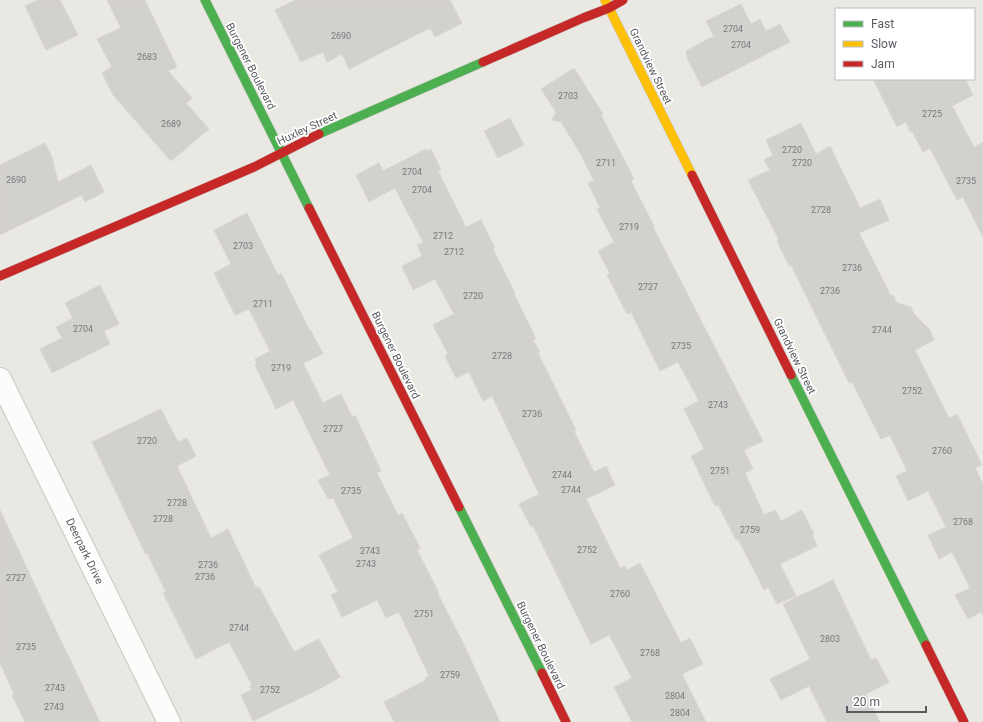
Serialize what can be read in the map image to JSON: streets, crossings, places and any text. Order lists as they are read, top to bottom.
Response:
{
  "streets": {
    "street": [
      "Burgener Boulevard",
      "Grandview Street",
      "Huxley Street",
      "Deerpark Drive"
    ]
  },
  "crossings": [
    ["Burgener Boulevard", "Huxley Street"],
    ["Grandview Street", "Huxley Street"]
  ],
  "house_numbers": [
    "2704",
    "2690",
    "2704",
    "2683",
    "2703",
    "2725",
    "2689",
    "2720",
    "2711",
    "2720",
    "2704",
    "2690",
    "2735",
    "2704",
    "2728",
    "2719",
    "2712",
    "2703",
    "2712",
    "2736",
    "2727",
    "2736",
    "2720",
    "2711",
    "2704",
    "2744",
    "2735",
    "2728",
    "2719",
    "2752",
    "2743",
    "2736",
    "2727",
    "2720",
    "2760",
    "2751",
    "2744",
    "2744",
    "2735",
    "2728",
    "2728",
    "2768",
    "2759",
    "2752",
    "2743",
    "2743",
    "2736",
    "2736",
    "2727",
    "2760",
    "2751",
    "2744",
    "2803",
    "2735",
    "2768",
    "2759",
    "2743",
    "2752",
    "2804",
    "2743",
    "2804"
  ],
  "legend": ["Fast", "Slow", "Jam"],
  "scale_bar": "20 m"
}
